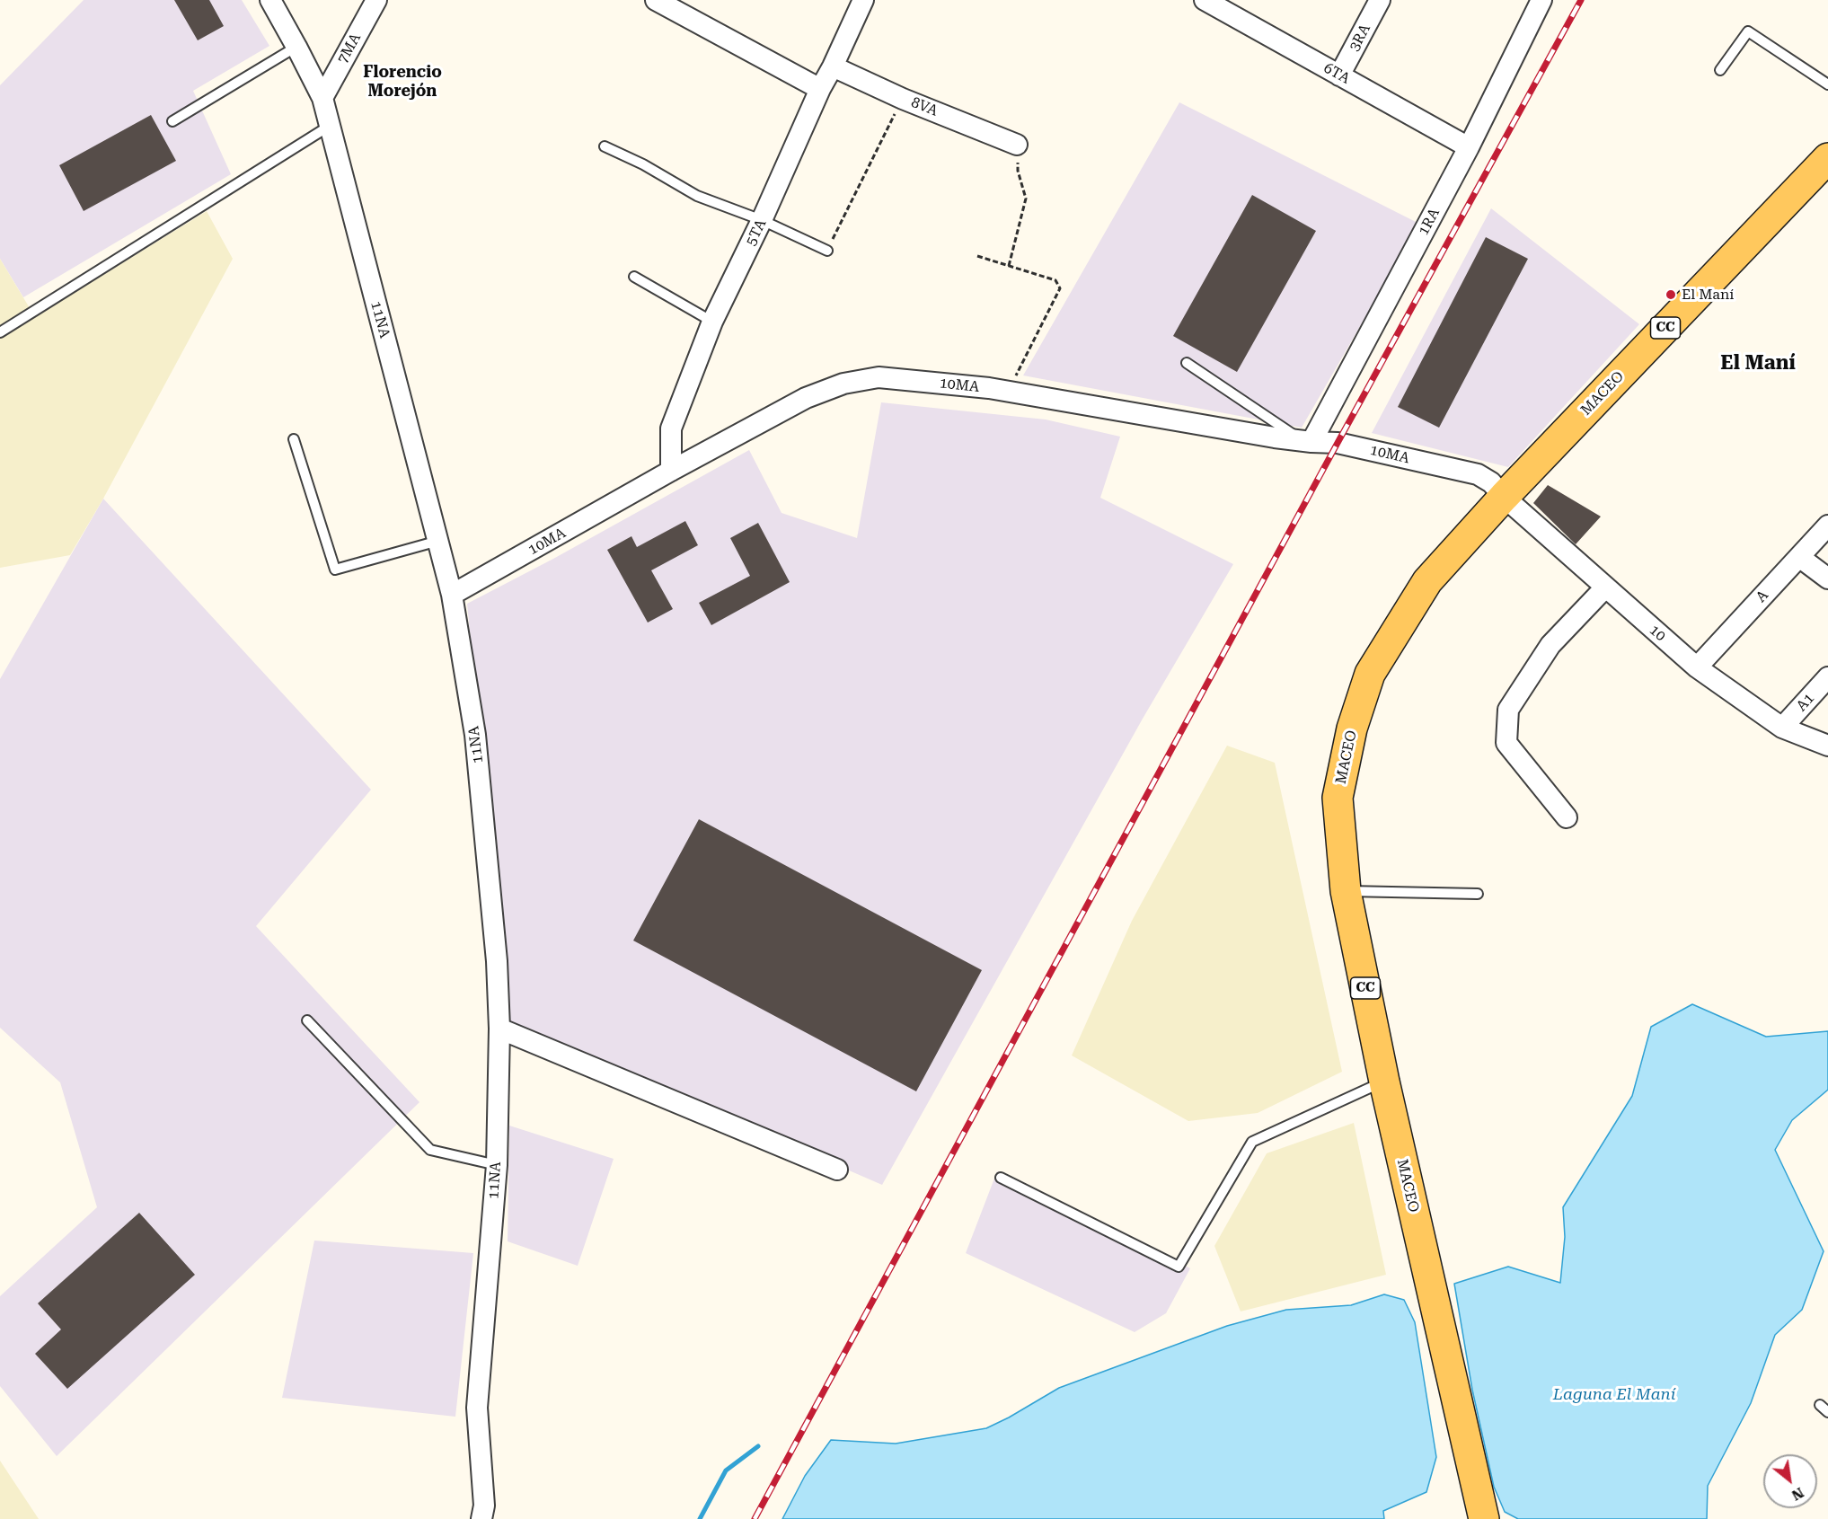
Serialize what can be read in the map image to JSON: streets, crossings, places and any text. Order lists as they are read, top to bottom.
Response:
{
  "streets": {
    "main road": ["CC", "MACEO"],
    "street": [
      "3RA",
      "7MA",
      "6TA",
      "8VA",
      "1RA",
      "5TA",
      "11NA",
      "10MA",
      "A",
      "10",
      "A1"
    ]
  },
  "crossings": [
    ["3RA", "6TA"],
    ["7MA", "11NA"],
    ["6TA", "1RA"],
    ["8VA", "5TA"],
    ["1RA", "10MA"],
    ["5TA", "10MA"],
    ["11NA", "10MA"],
    ["10MA", "MACEO"],
    ["10MA", "10"],
    ["MACEO", "10"],
    ["A", "10"],
    ["10", "A1"]
  ],
  "districts": ["Florencio Morejón", "El Maní"],
  "water": ["Laguna El Maní"],
  "places": ["El Maní"],
  "north": "bottom right"
}
